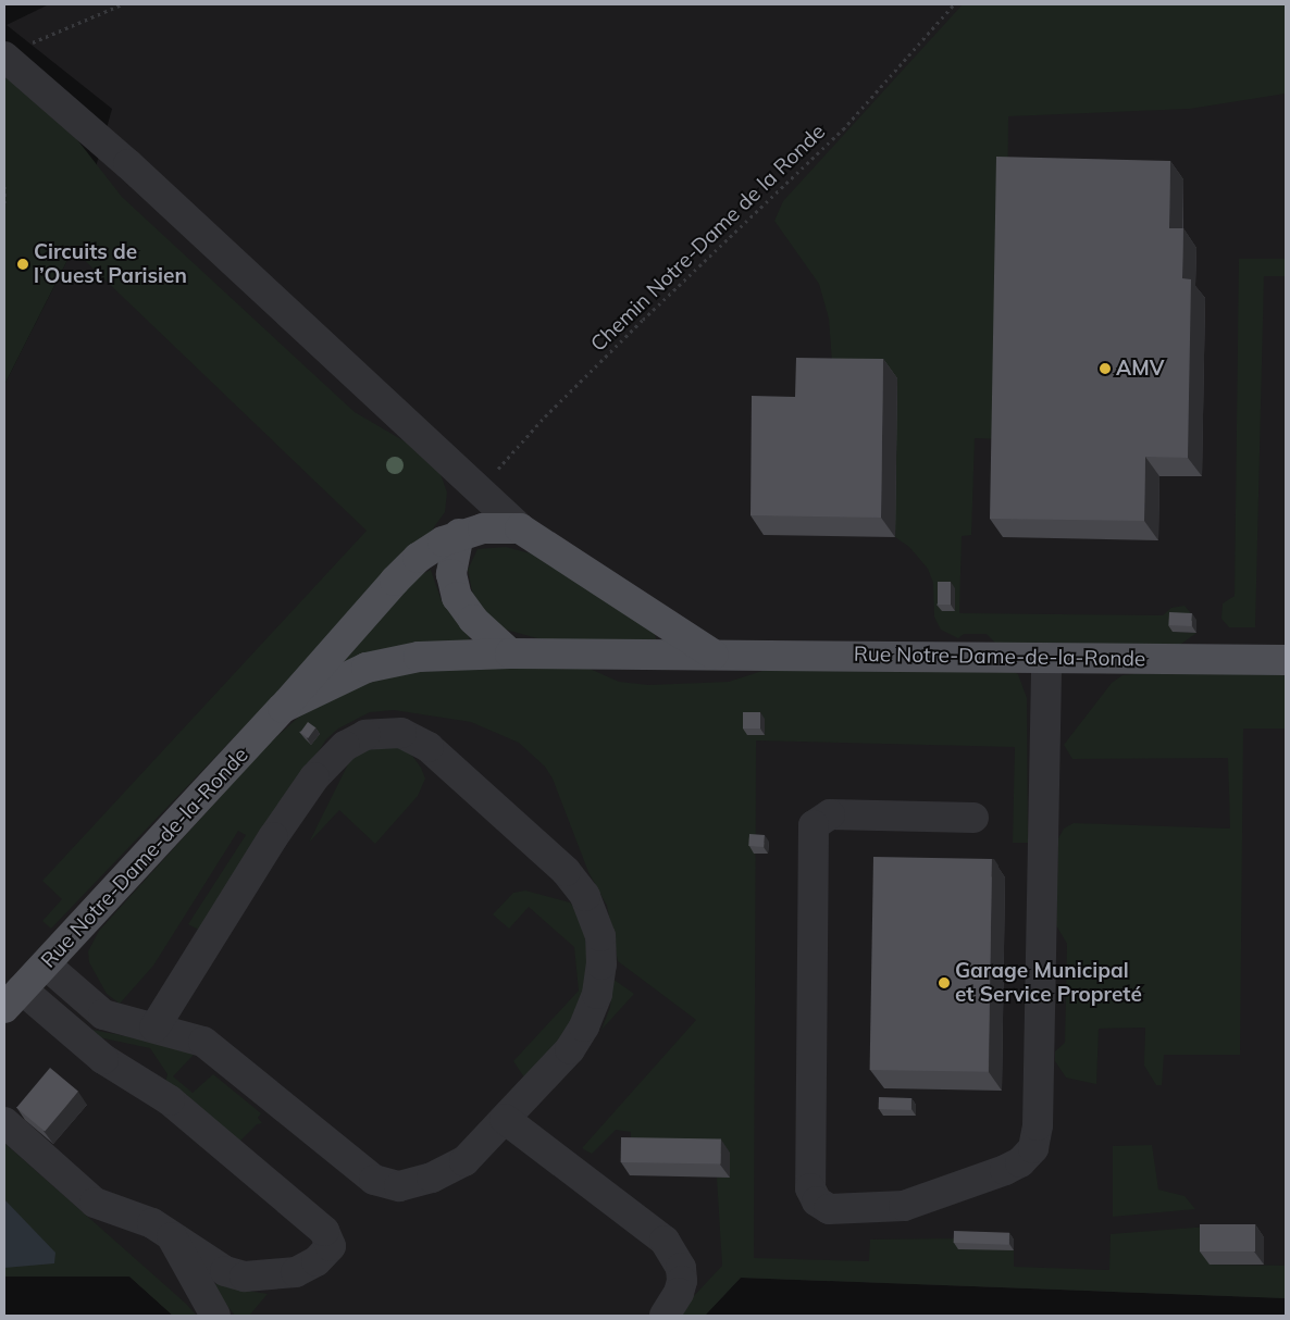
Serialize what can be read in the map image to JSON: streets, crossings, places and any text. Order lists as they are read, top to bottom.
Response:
{
  "streets": {
    "main road": ["Rue Notre-Dame-de-la-Ronde"],
    "path": ["Chemin Notre-Dame de la Ronde"]
  },
  "places": ["Circuits de l’Ouest Parisien", "AMV", "Garage Municipal et Service Propreté"]
}
